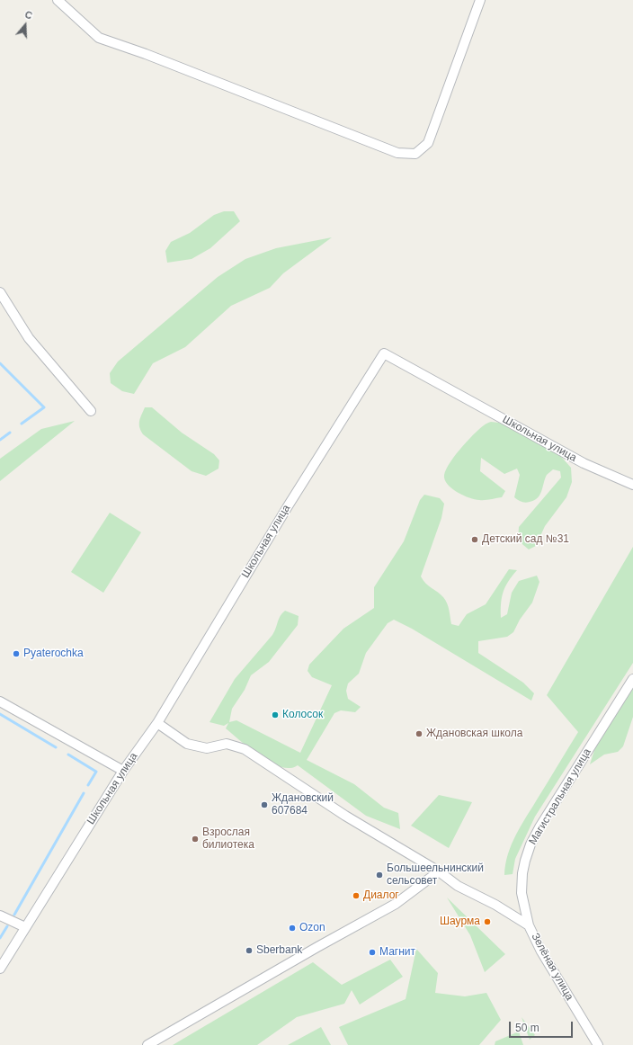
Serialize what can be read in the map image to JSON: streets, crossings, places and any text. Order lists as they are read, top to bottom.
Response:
{
  "streets": {
    "street": ["Школьная улица", "Магистральная улица", "Зелёная улица"]
  },
  "crossings": [
    ["Магистральная улица", "Зелёная улица"]
  ],
  "places": [
    "Детский сад №31",
    "Pyaterochka",
    "Колосок",
    "Ждановская школа",
    "Ждановский 607684",
    "Взрослая билиотека",
    "Большеельнинский сельсовет",
    "Диалог",
    "Шаурма",
    "Ozon",
    "Sberbank",
    "Магнит"
  ],
  "scale_bar": "50 m",
  "north": "top"
}
